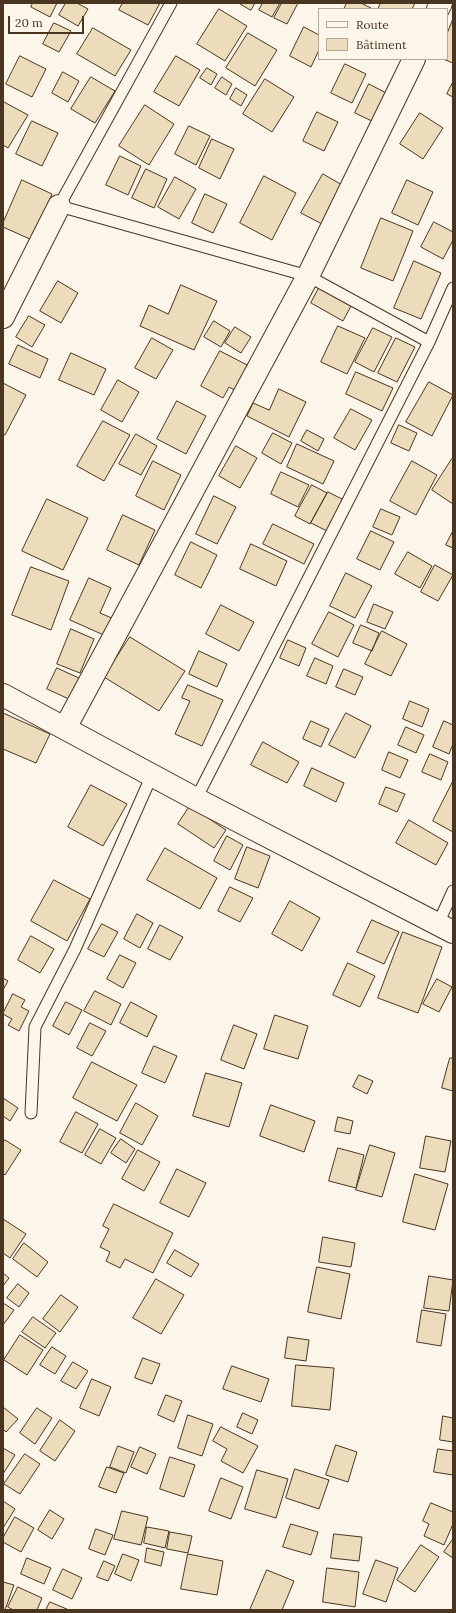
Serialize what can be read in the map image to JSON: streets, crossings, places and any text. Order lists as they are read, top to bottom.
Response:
{
  "legend": ["Route", "Bâtiment"],
  "scale_bar": "20 m"
}
